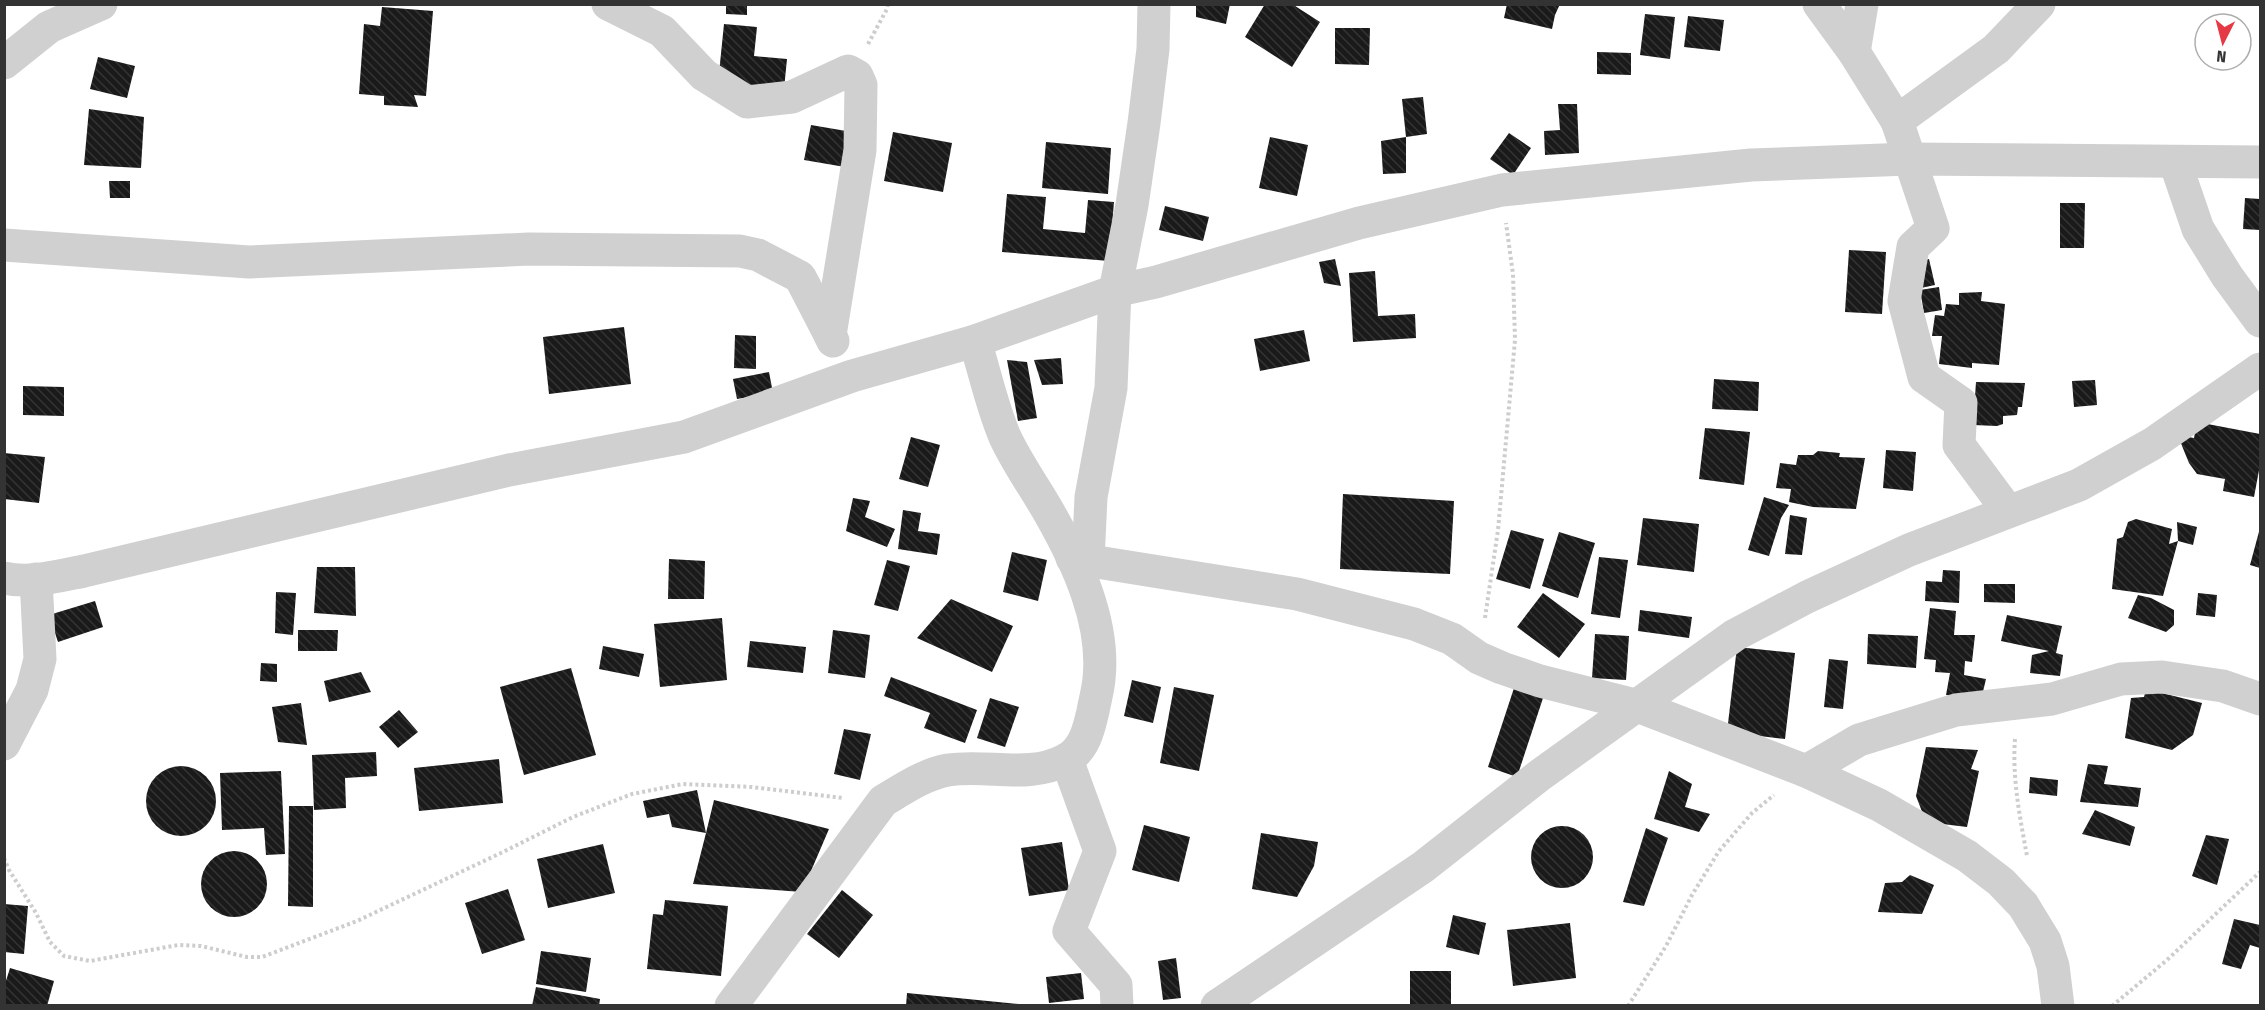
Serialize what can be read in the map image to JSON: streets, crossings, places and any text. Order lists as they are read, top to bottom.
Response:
{
  "north": "bottom"
}
